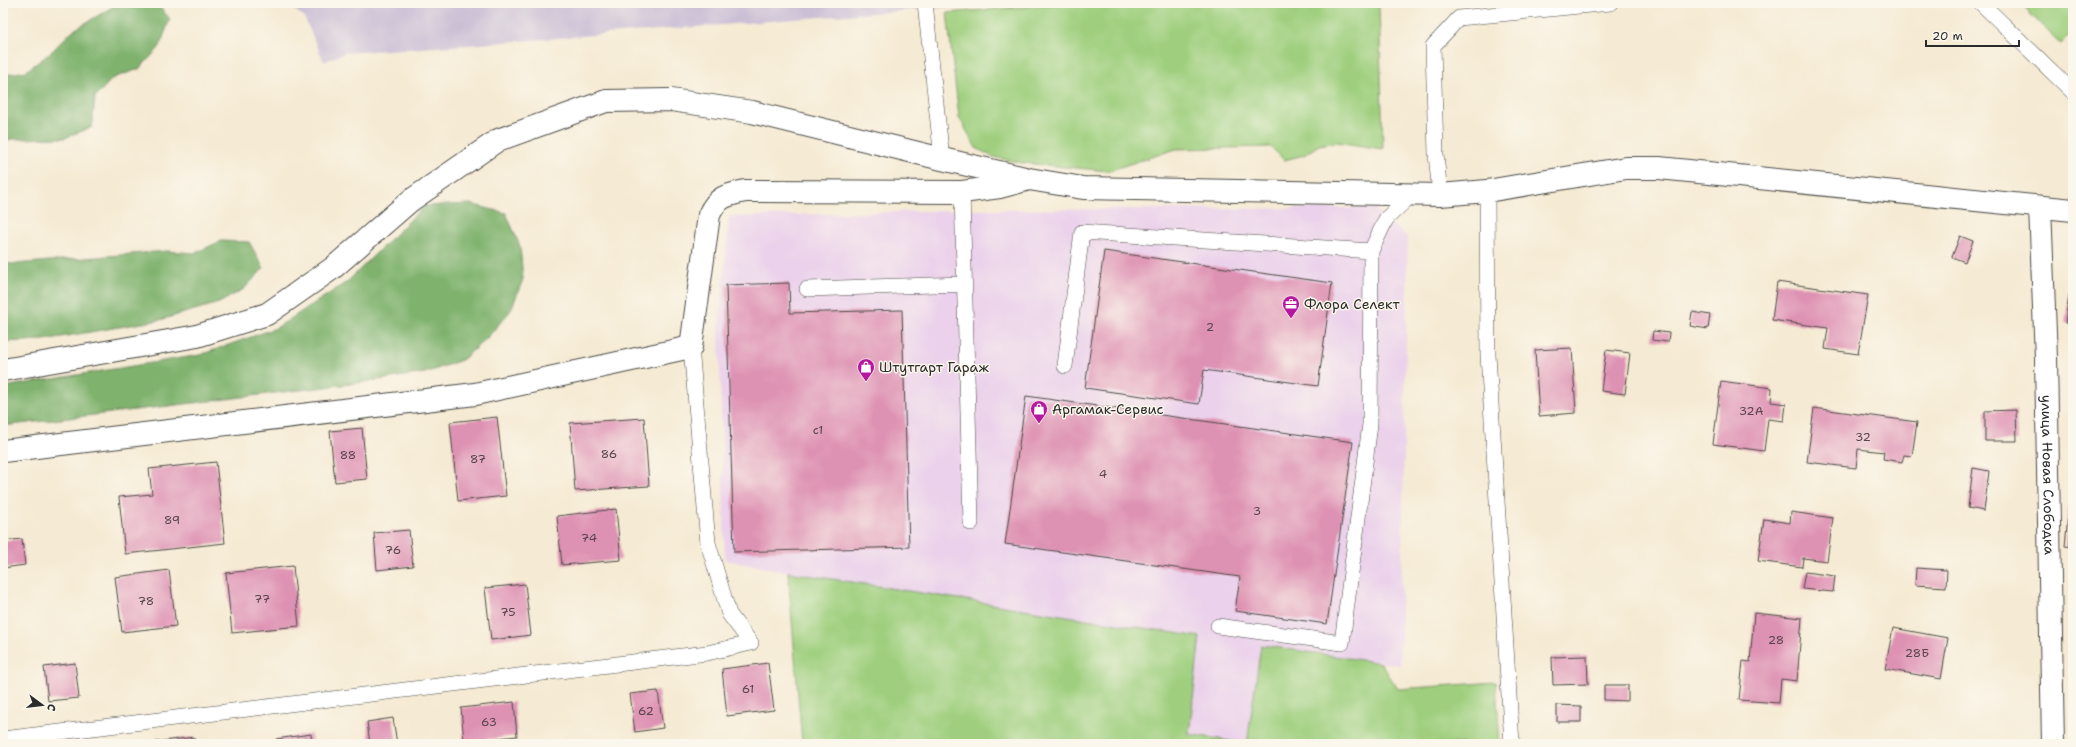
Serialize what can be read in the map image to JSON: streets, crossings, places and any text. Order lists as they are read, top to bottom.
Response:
{
  "streets": {
    "street": ["улица Новая Слободка"]
  },
  "places": {
    "office": ["Флора Селект"],
    "shop": ["Штутгарт Гараж", "Аргамак-Сервис"]
  },
  "house_numbers": [
    "2",
    "32А",
    "с1",
    "32",
    "86",
    "88",
    "87",
    "4",
    "3",
    "89",
    "74",
    "76",
    "77",
    "78",
    "75",
    "28",
    "28Б",
    "61",
    "62",
    "63"
  ],
  "scale_bar": "20 m",
  "north": "right"
}
